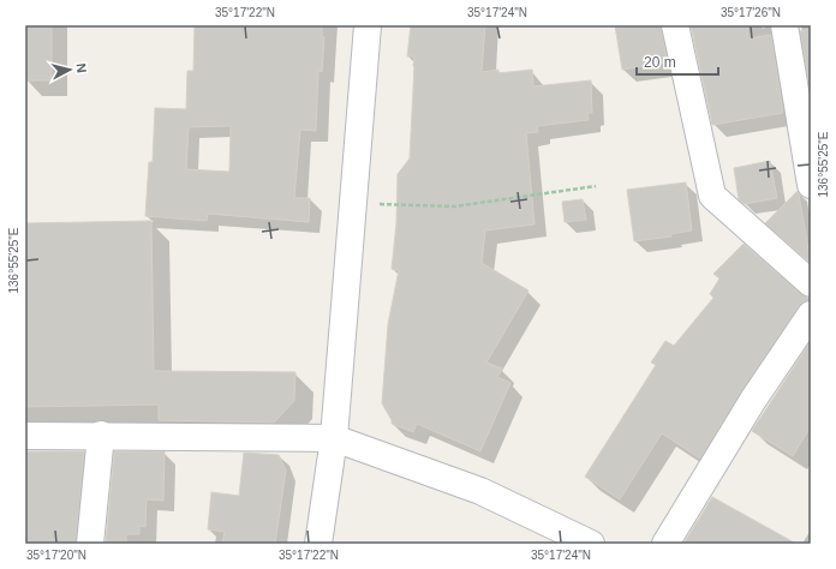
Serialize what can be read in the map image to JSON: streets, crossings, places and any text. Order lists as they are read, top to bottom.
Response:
{
  "scale_bar": "20 m",
  "north": "right",
  "coordinates": [
    "35°17'22\"N",
    "35°17'24\"N",
    "35°17'26\"N",
    "136°55'25\"E",
    "35°17'20\"N"
  ]
}
